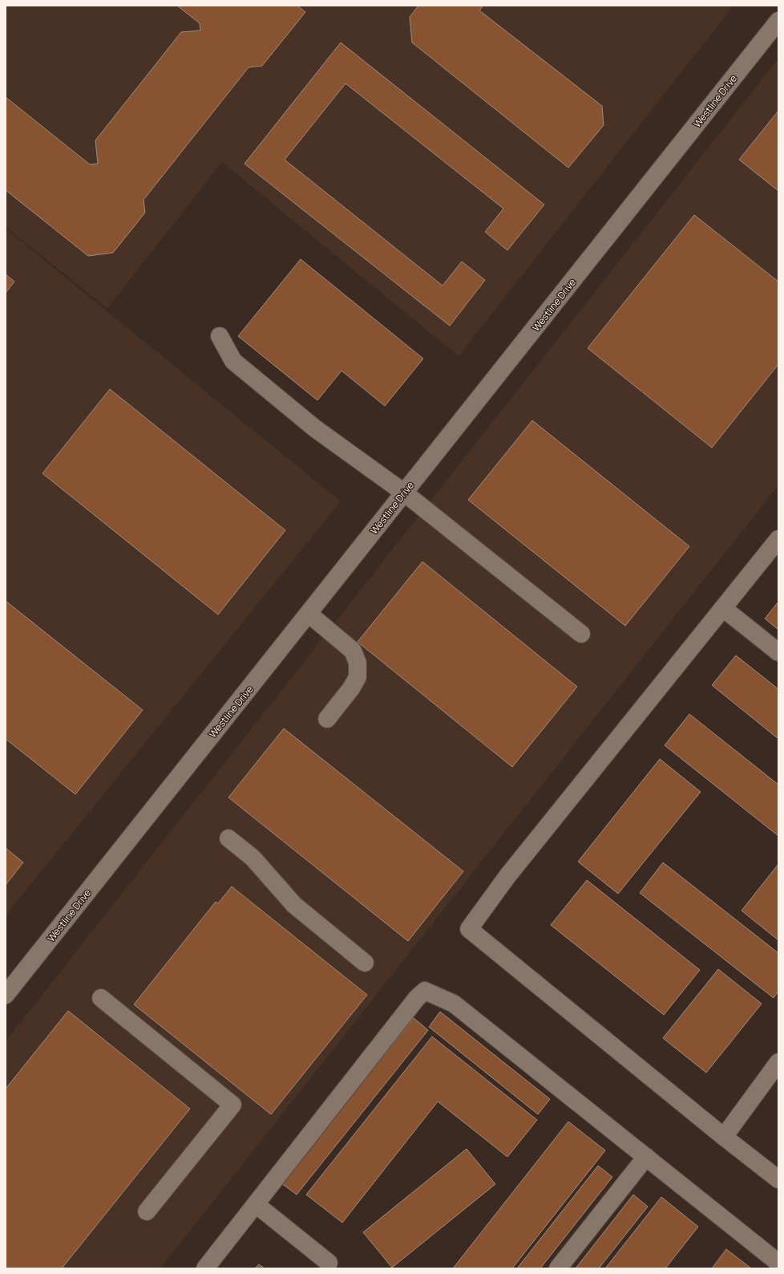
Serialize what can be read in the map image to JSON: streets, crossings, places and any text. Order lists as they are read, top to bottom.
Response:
{
  "streets": {
    "street": ["Westline Drive"]
  }
}
